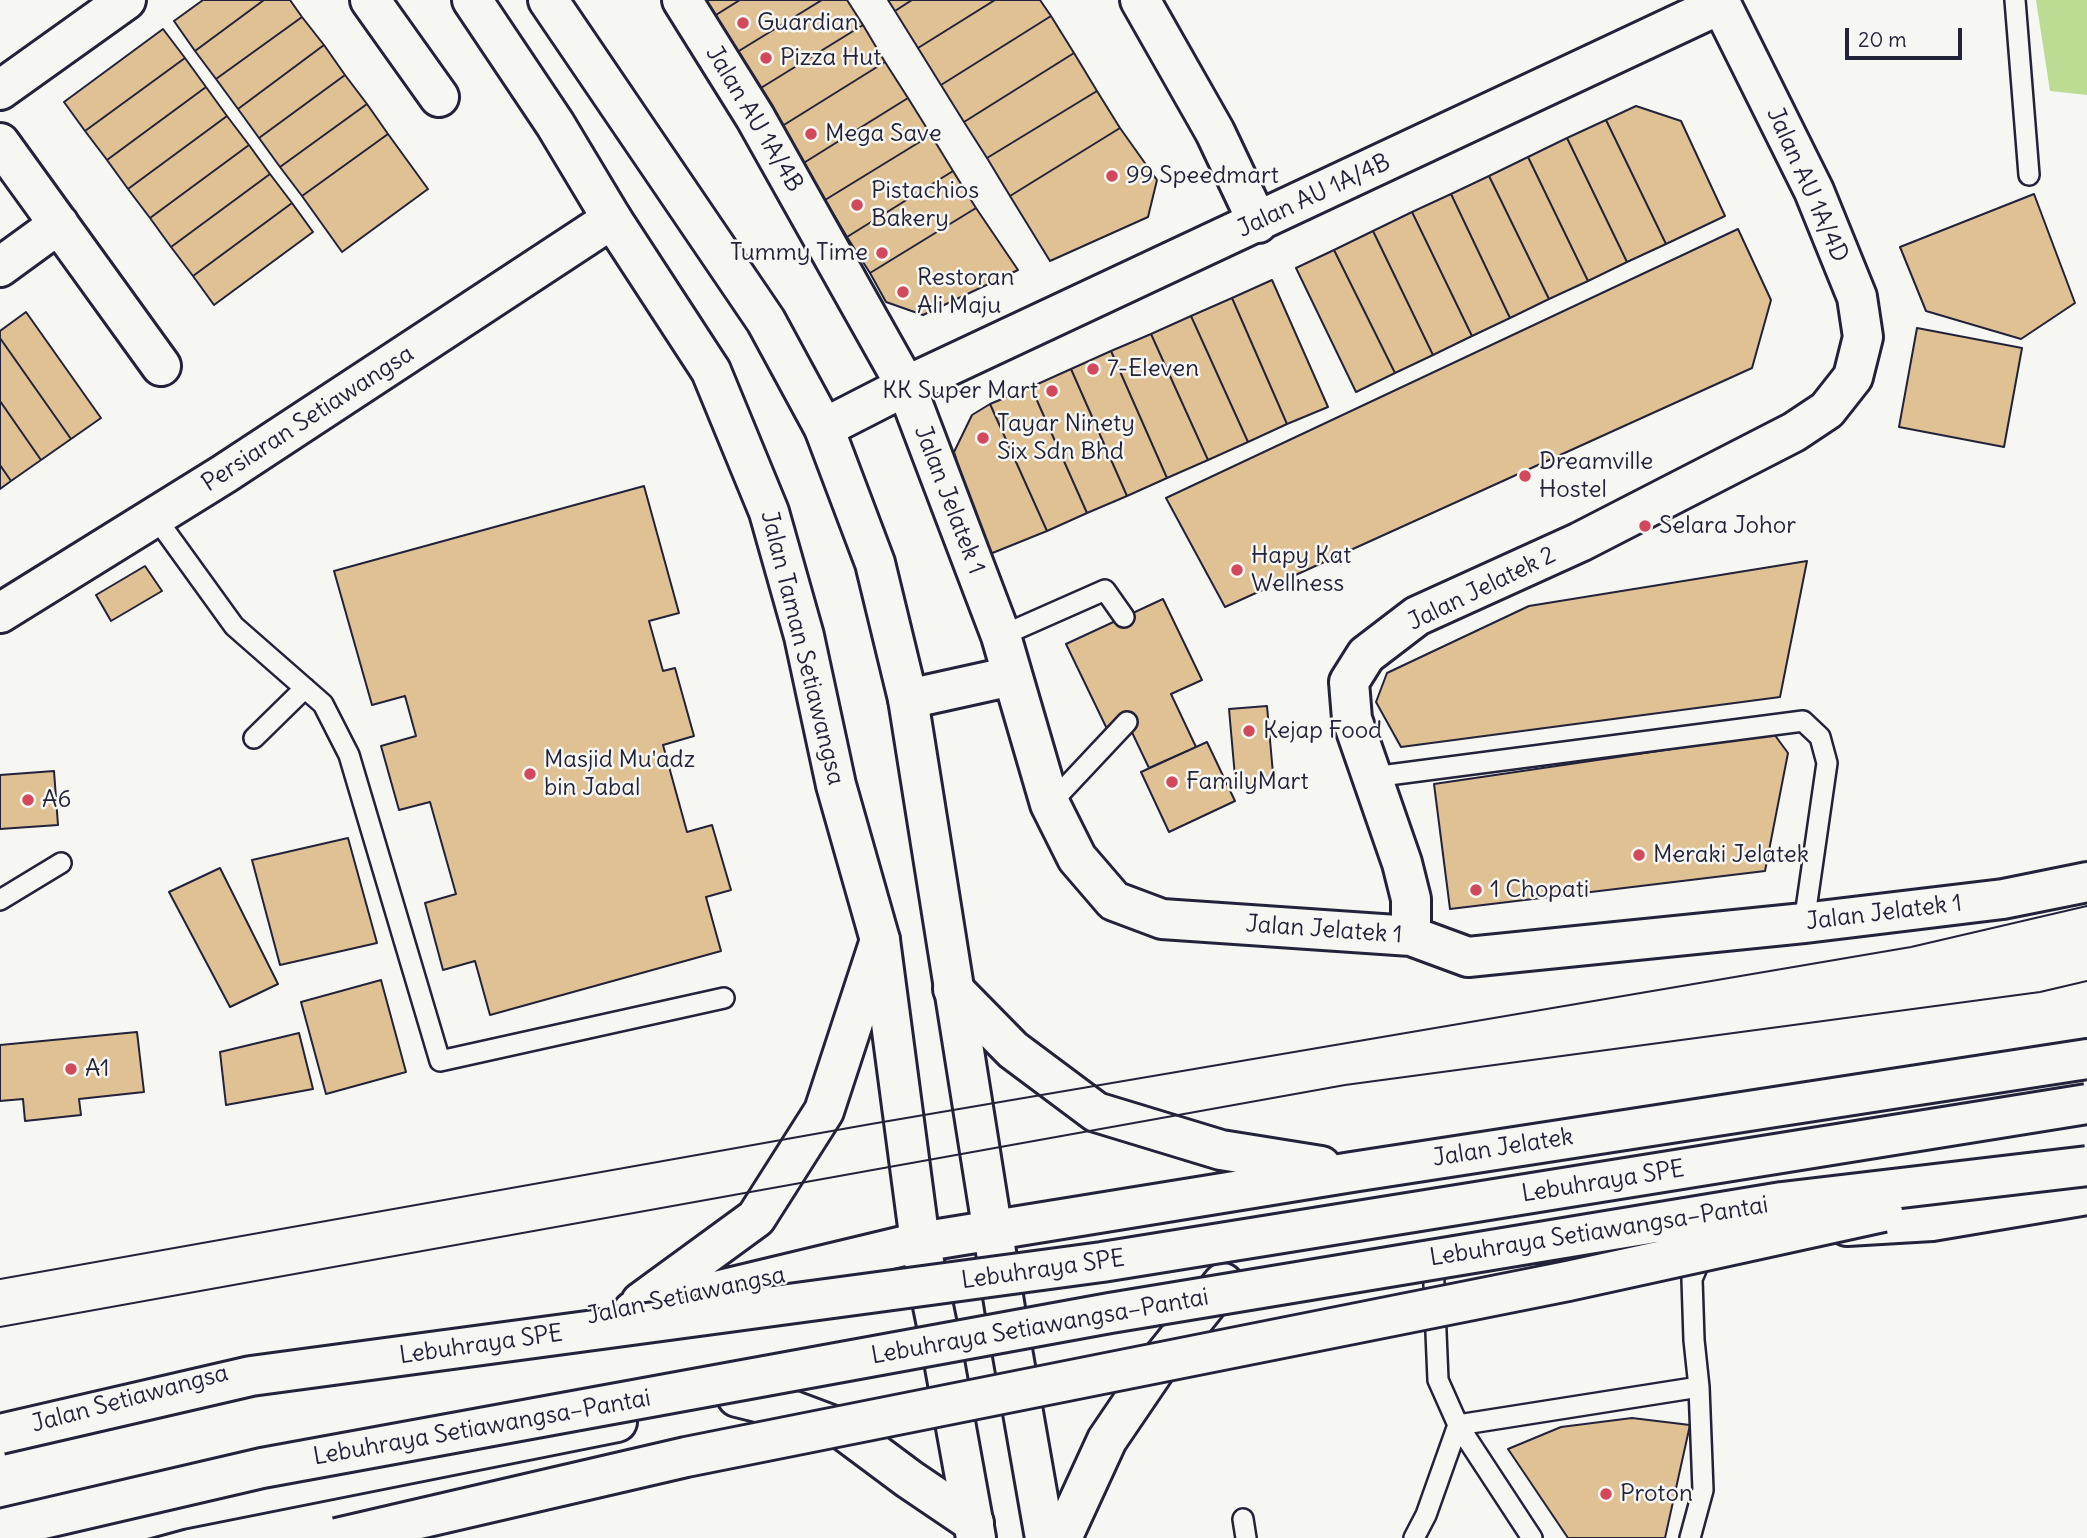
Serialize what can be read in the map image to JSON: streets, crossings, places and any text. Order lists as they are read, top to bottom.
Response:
{
  "streets": {
    "main road": [
      "Jalan AU 1A/4B",
      "Jalan AU 1A/4D",
      "Persiaran Setiawangsa",
      "Jalan Jelatek 1",
      "Jalan Jelatek 2",
      "Jalan Taman Setiawangsa",
      "Jalan Jelatek",
      "Lebuhraya SPE",
      "Lebuhraya Setiawangsa–Pantai",
      "Jalan Setiawangsa"
    ]
  },
  "crossings": [
    ["Jalan AU 1A/4B", "Jalan AU 1A/4D"],
    ["Jalan AU 1A/4B", "Jalan Jelatek 1"],
    ["Jalan AU 1A/4D", "Jalan Jelatek 2"],
    ["Persiaran Setiawangsa", "Jalan Taman Setiawangsa"],
    ["Jalan Jelatek 1", "Jalan Jelatek 2"],
    ["Jalan Taman Setiawangsa", "Jalan Jelatek"],
    ["Jalan Taman Setiawangsa", "Jalan Setiawangsa"],
    ["Jalan Jelatek", "Jalan Setiawangsa"],
    ["Lebuhraya SPE", "Jalan Setiawangsa"]
  ],
  "places": [
    "Guardian",
    "Pizza Hut",
    "Mega Save",
    "99 Speedmart",
    "Pistachios Bakery",
    "Tummy Time",
    "Restoran Ali Maju",
    "7-Eleven",
    "KK Super Mart",
    "Tayar Ninety Six Sdn Bhd",
    "Dreamville Hostel",
    "Selara Johor",
    "Hapy Kat Wellness",
    "Kejap Food",
    "Masjid Mu'adz bin Jabal",
    "FamilyMart",
    "A6",
    "Meraki Jelatek",
    "1 Chopati",
    "A1",
    "Proton"
  ],
  "scale_bar": "20 m"
}
